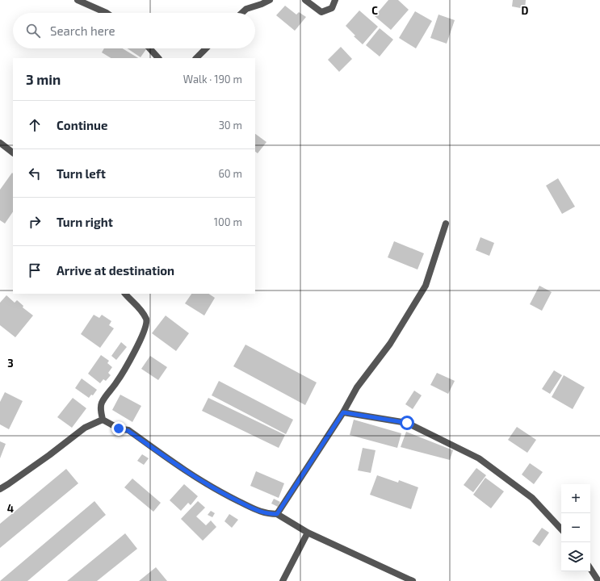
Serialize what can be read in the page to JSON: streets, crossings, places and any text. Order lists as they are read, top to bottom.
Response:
{
  "page": {
    "search": "Search here",
    "heading": ["3 min", "Walk · 190 m"],
    "list": [
      ["Continue", "30 m"],
      ["Turn left", "60 m"],
      ["Turn right", "100 m"],
      "Arrive at destination"
    ],
    "map_buttons": ["+", "−"]
  },
  "grid": {
    "columns": ["C", "D"],
    "rows": ["3", "4"]
  }
}
